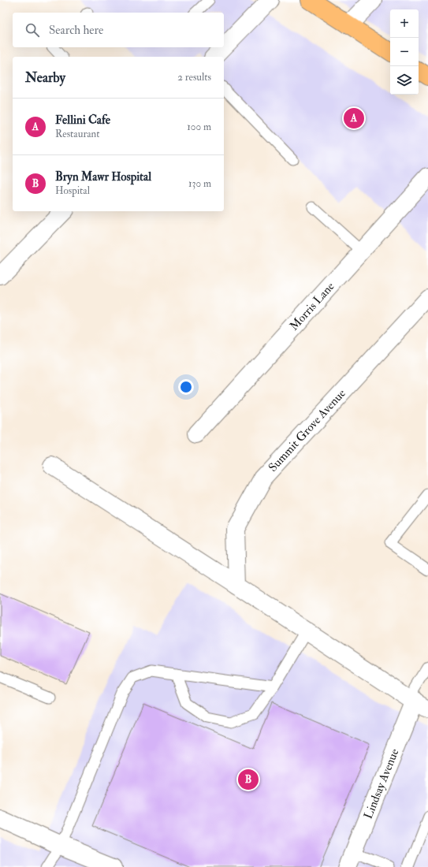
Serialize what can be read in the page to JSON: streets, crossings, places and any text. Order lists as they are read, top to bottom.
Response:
{
  "streets": {
    "street": ["Morris Lane", "Summit Grove Avenue", "Lindsay Avenue"]
  },
  "page": {
    "map_buttons": ["+", "−"],
    "search": "Search here",
    "heading": ["Nearby", "2 results"],
    "list": [
      {
        "mark": "A",
        "name": "Fellini Cafe",
        "note": "Restaurant",
        "value": "100 m"
      },
      {
        "mark": "B",
        "name": "Bryn Mawr Hospital",
        "note": "Hospital",
        "value": "130 m"
      }
    ],
    "pins": ["A", "B"]
  }
}
